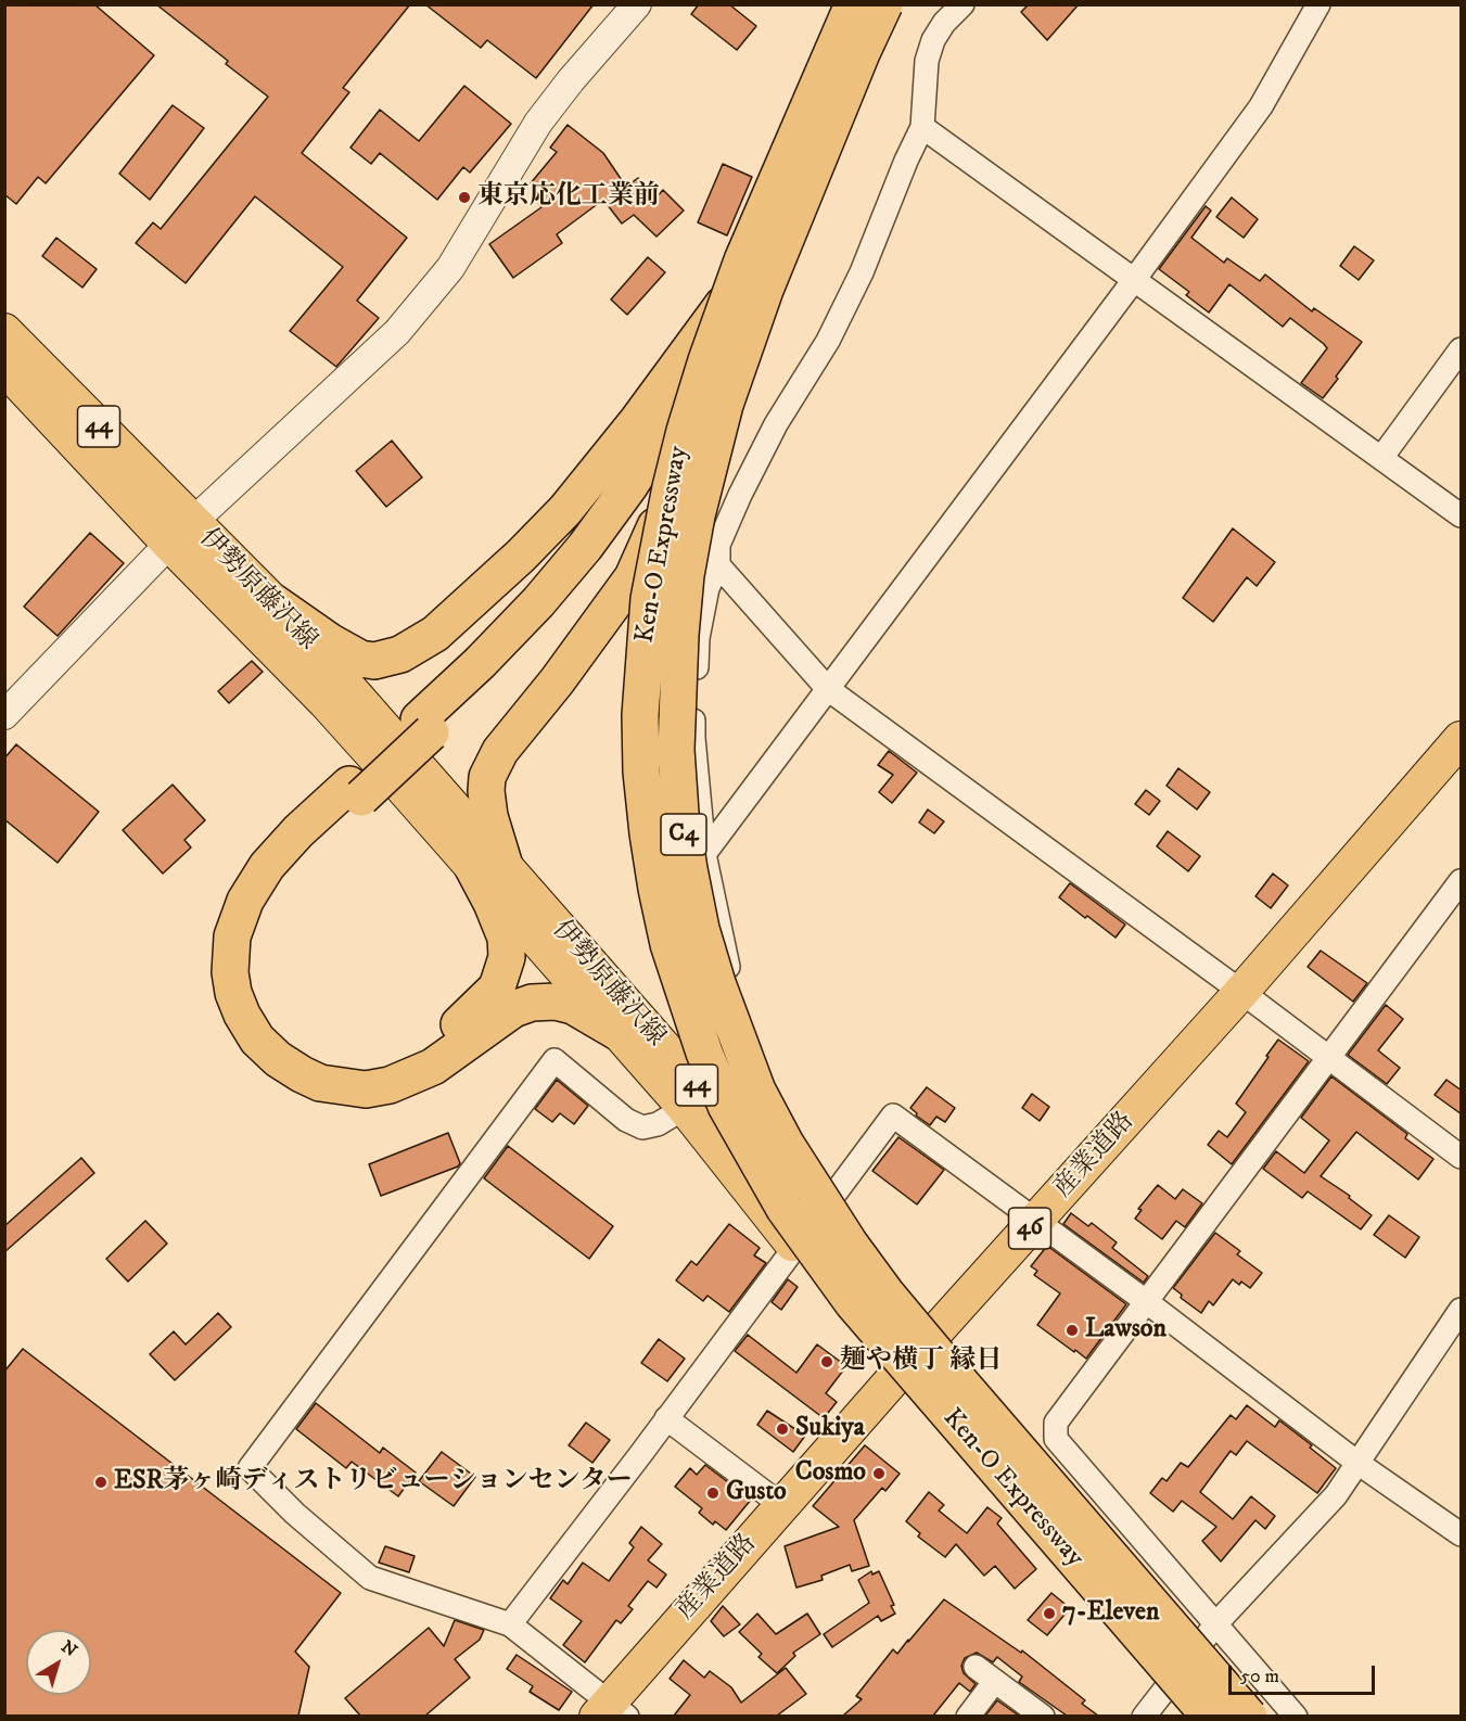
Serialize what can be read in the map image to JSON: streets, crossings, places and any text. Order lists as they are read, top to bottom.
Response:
{
  "streets": {
    "highway": ["Ken-O Expressway", "C4"],
    "main road": [
      "44",
      "伊勢原藤沢線",
      "産業道路",
      "46"
    ]
  },
  "crossings": [
    ["伊勢原藤沢線", "産業道路"]
  ],
  "places": [
    "東京応化工業前",
    "Lawson",
    "麺や横丁 縁日",
    "Sukiya",
    "Cosmo",
    "ESR茅ヶ崎ディストリビューションセンター",
    "Gusto",
    "7-Eleven"
  ],
  "scale_bar": "50 m",
  "north": "top right"
}
